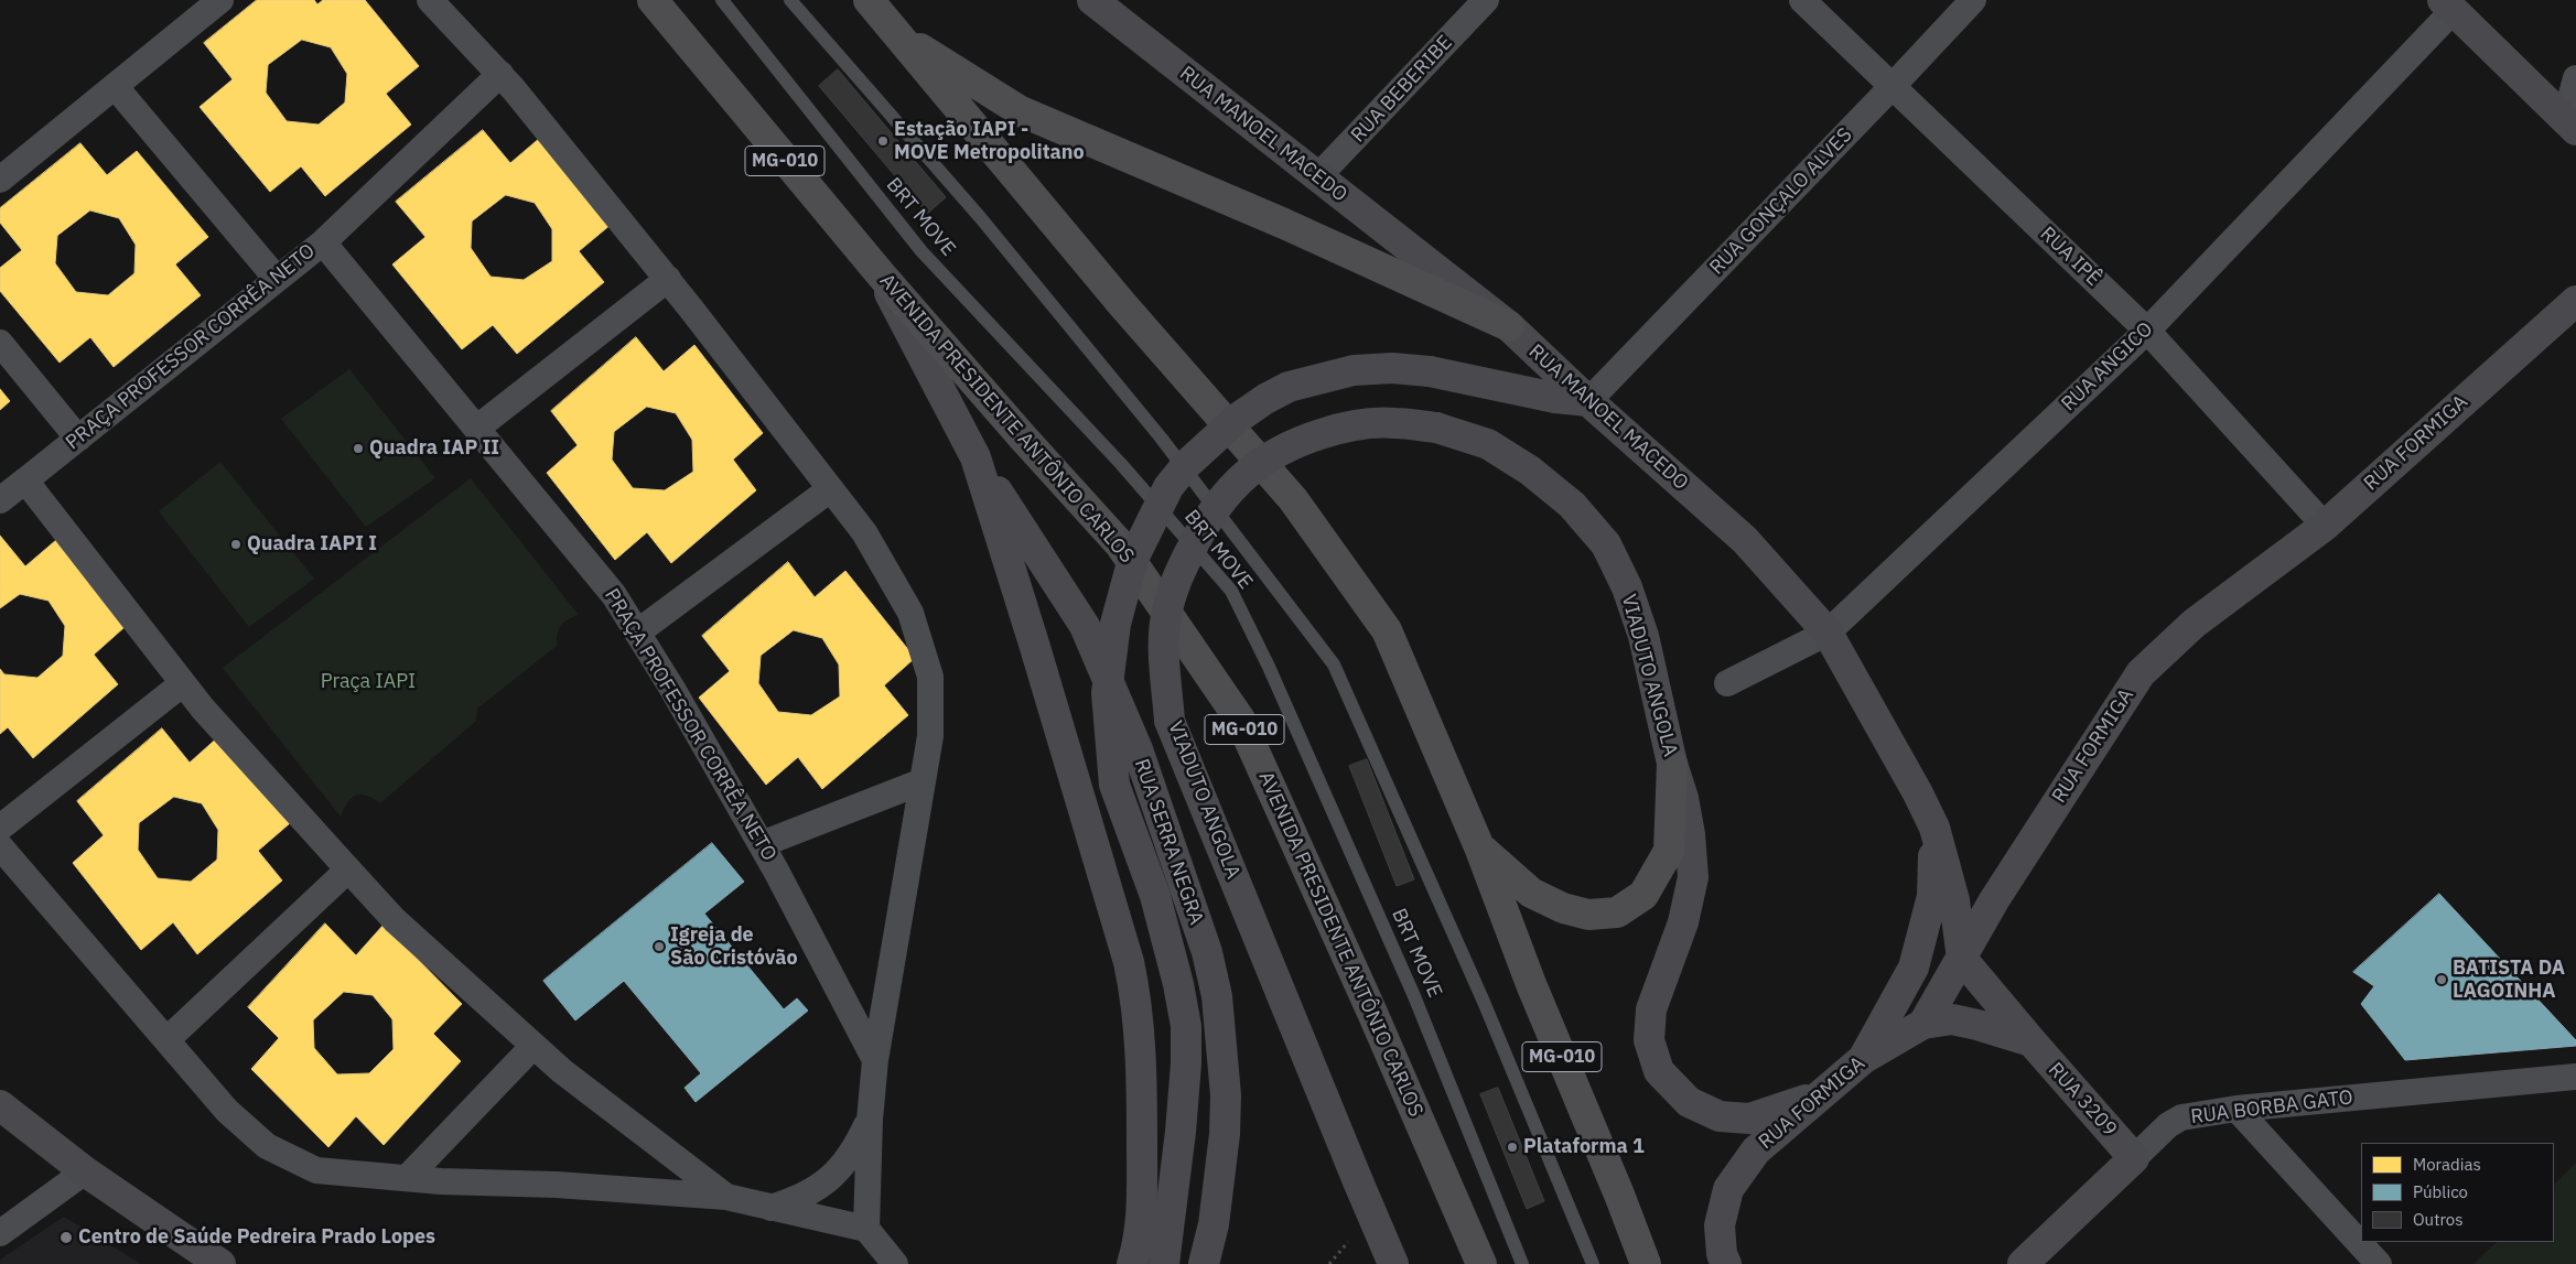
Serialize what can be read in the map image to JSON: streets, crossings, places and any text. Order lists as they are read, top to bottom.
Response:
{
  "streets": {
    "highway": ["MG-010", "AVENIDA PRESIDENTE ANTÔNIO CARLOS"],
    "street": [
      "RUA BEBERIBE",
      "RUA MANOEL MACEDO",
      "RUA GONÇALO ALVES",
      "RUA IPÊ",
      "PRAÇA PROFESSOR CORRÊA NETO",
      "RUA ANGICO",
      "RUA FORMIGA",
      "VIADUTO ANGOLA",
      "RUA SERRA NEGRA",
      "RUA 3209",
      "RUA BORBA GATO"
    ],
    "lane": ["BRT MOVE"]
  },
  "crossings": [
    ["RUA BEBERIBE", "RUA MANOEL MACEDO"],
    ["RUA MANOEL MACEDO", "RUA GONÇALO ALVES"],
    ["RUA MANOEL MACEDO", "RUA ANGICO"],
    ["RUA MANOEL MACEDO", "RUA FORMIGA"],
    ["RUA MANOEL MACEDO", "RUA 3209"],
    ["RUA GONÇALO ALVES", "RUA IPÊ"],
    ["RUA IPÊ", "RUA ANGICO"],
    ["RUA IPÊ", "RUA FORMIGA"],
    ["AVENIDA PRESIDENTE ANTÔNIO CARLOS", "RUA SERRA NEGRA"],
    ["RUA FORMIGA", "VIADUTO ANGOLA"],
    ["RUA FORMIGA", "RUA 3209"],
    ["RUA 3209", "RUA BORBA GATO"]
  ],
  "parks": ["Praça IAPI"],
  "places": [
    "Estação IAPI - MOVE Metropolitano",
    "Quadra IAP II",
    "Quadra IAPI I",
    "Igreja de São Cristóvão",
    "BATISTA DA LAGOINHA",
    "Plataforma 1",
    "Centro de Saúde Pedreira Prado Lopes"
  ],
  "legend": ["Moradias", "Público", "Outros"]
}
